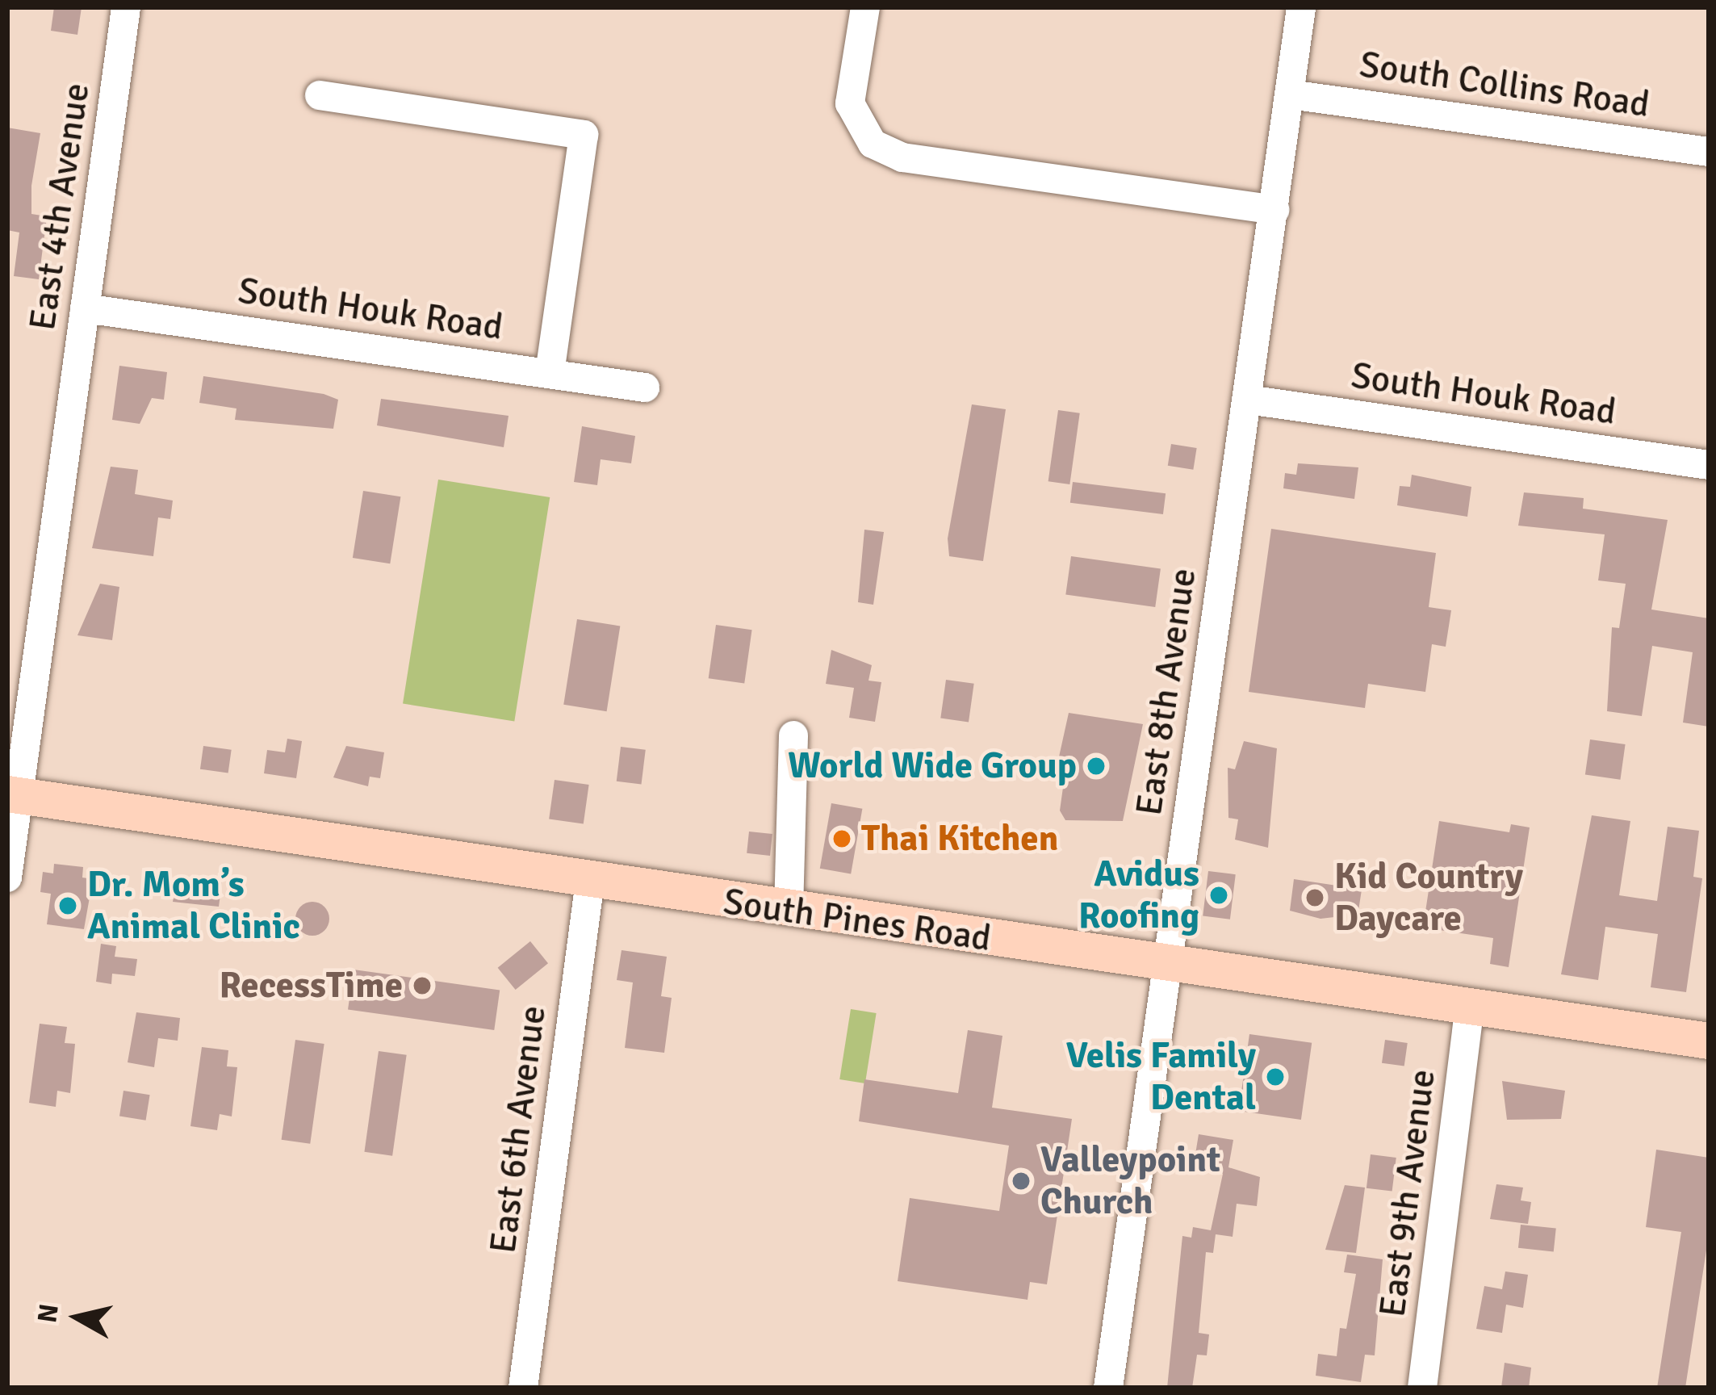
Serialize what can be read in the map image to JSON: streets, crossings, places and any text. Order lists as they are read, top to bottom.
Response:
{
  "streets": {
    "main road": ["South Pines Road"],
    "street": [
      "South Collins Road",
      "East 4th Avenue",
      "South Houk Road",
      "East 8th Avenue",
      "East 6th Avenue",
      "East 9th Avenue"
    ]
  },
  "crossings": [
    ["South Collins Road", "East 8th Avenue"],
    ["East 4th Avenue", "South Houk Road"],
    ["East 4th Avenue", "South Pines Road"],
    ["South Houk Road", "East 8th Avenue"],
    ["East 8th Avenue", "South Pines Road"],
    ["South Pines Road", "East 6th Avenue"],
    ["South Pines Road", "East 9th Avenue"]
  ],
  "places": [
    "World Wide Group",
    "Thai Kitchen",
    "Avidus Roofing",
    "Kid Country Daycare",
    "Dr. Mom’s Animal Clinic",
    "RecessTime",
    "Velis Family Dental",
    "Valleypoint Church"
  ],
  "north": "left"
}
